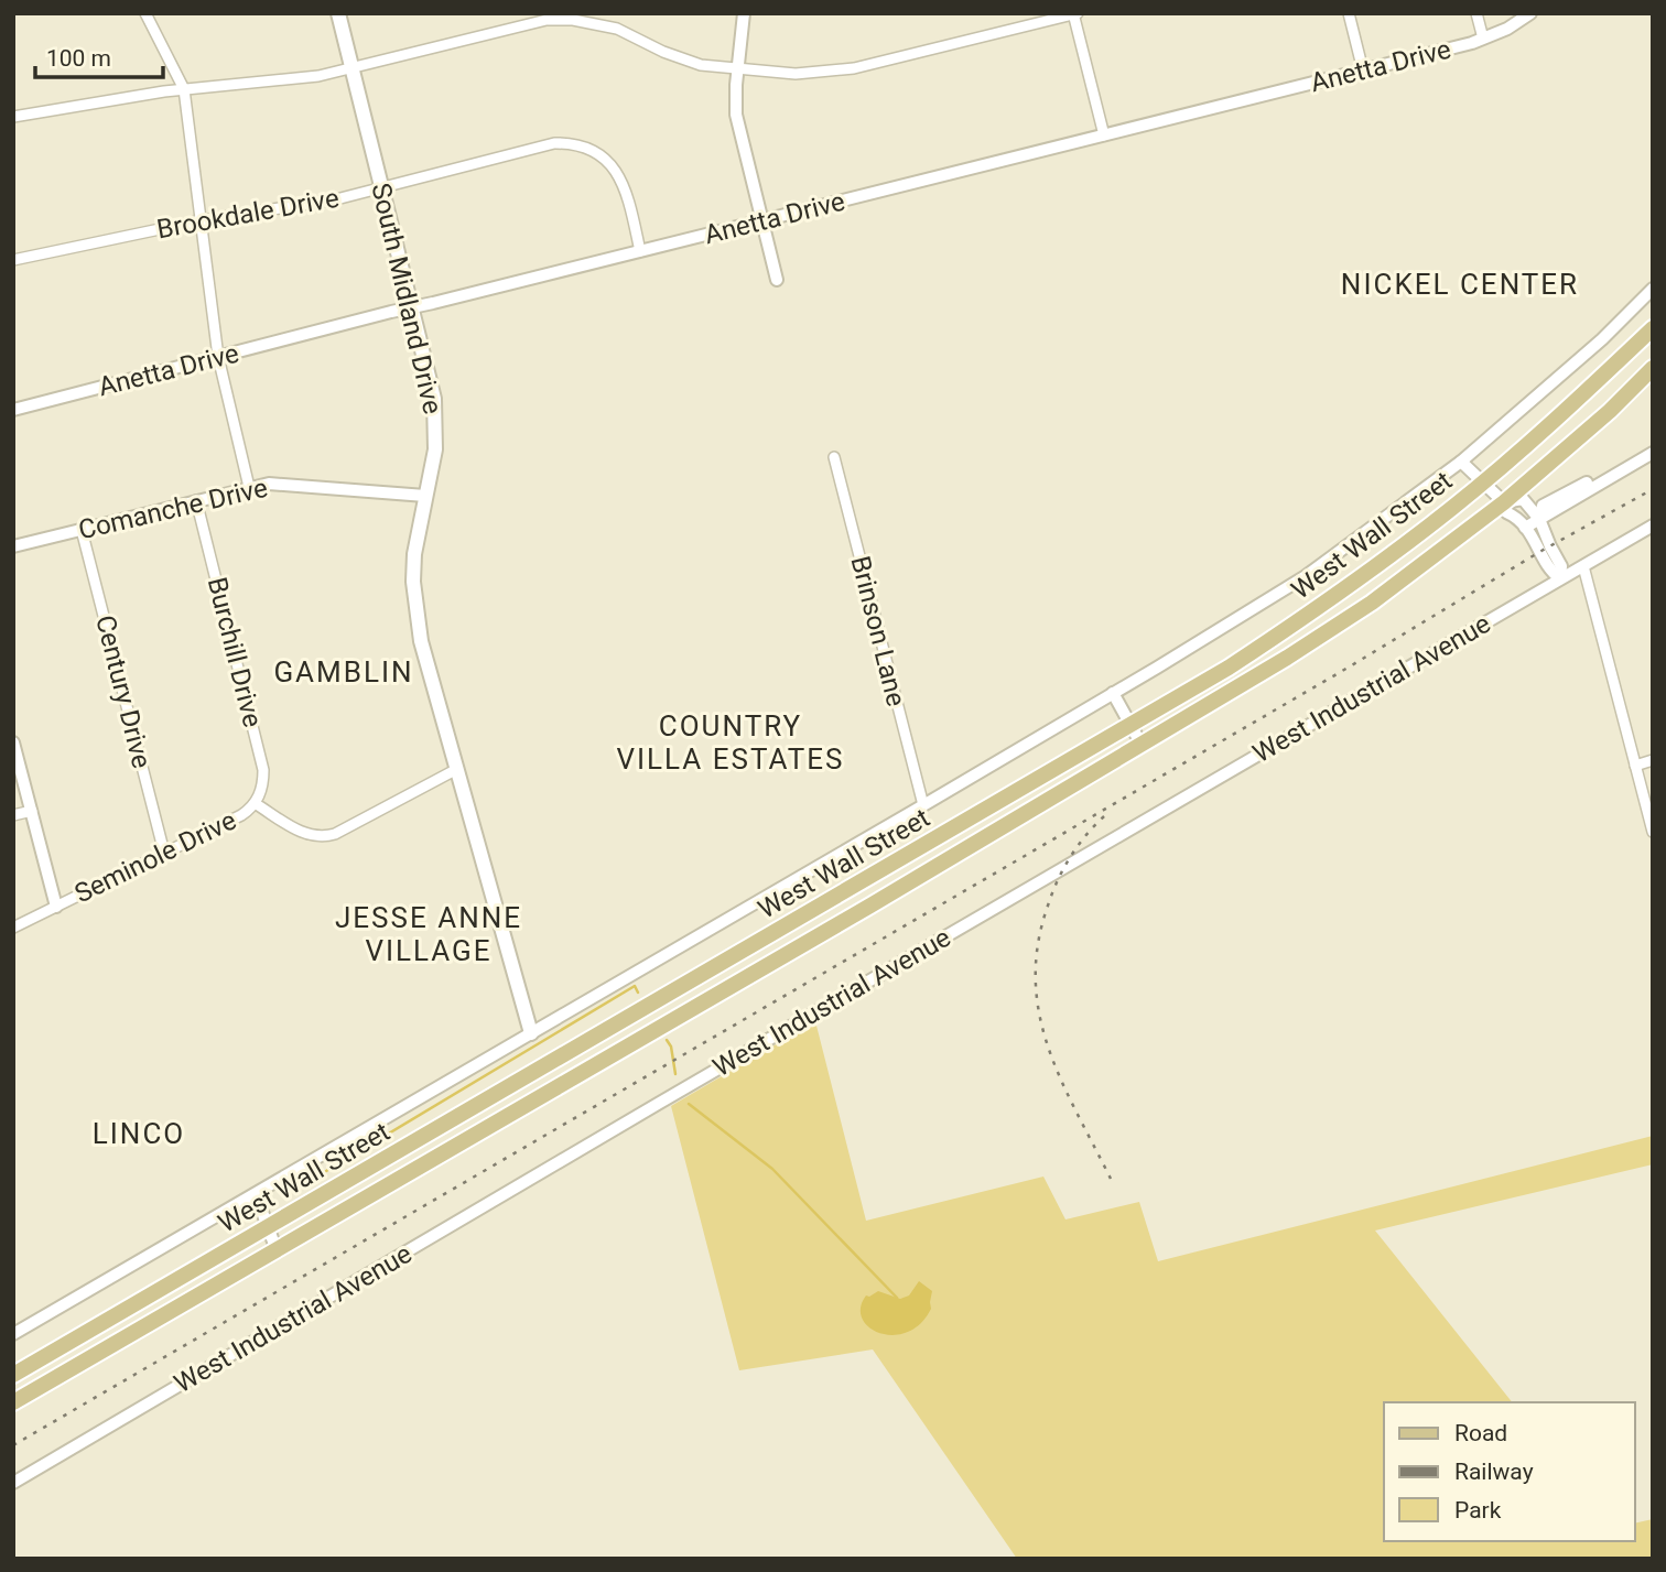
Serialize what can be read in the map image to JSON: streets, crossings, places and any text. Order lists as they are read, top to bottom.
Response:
{
  "streets": {
    "main road": ["South Midland Drive", "West Wall Street"],
    "street": [
      "Anetta Drive",
      "Brookdale Drive",
      "Comanche Drive",
      "Brinson Lane",
      "Burchill Drive",
      "West Industrial Avenue",
      "Century Drive",
      "Seminole Drive"
    ]
  },
  "crossings": [
    ["Anetta Drive", "Brookdale Drive"],
    ["Anetta Drive", "South Midland Drive"],
    ["Brookdale Drive", "South Midland Drive"],
    ["South Midland Drive", "Comanche Drive"],
    ["South Midland Drive", "West Wall Street"],
    ["South Midland Drive", "Seminole Drive"],
    ["Comanche Drive", "Burchill Drive"],
    ["Comanche Drive", "Century Drive"],
    ["West Wall Street", "Brinson Lane"],
    ["Burchill Drive", "Seminole Drive"],
    ["Century Drive", "Seminole Drive"]
  ],
  "districts": [
    "NICKEL CENTER",
    "GAMBLIN",
    "COUNTRY VILLA ESTATES",
    "JESSE ANNE VILLAGE",
    "LINCO"
  ],
  "legend": ["Road", "Railway", "Park"],
  "scale_bar": "100 m"
}
